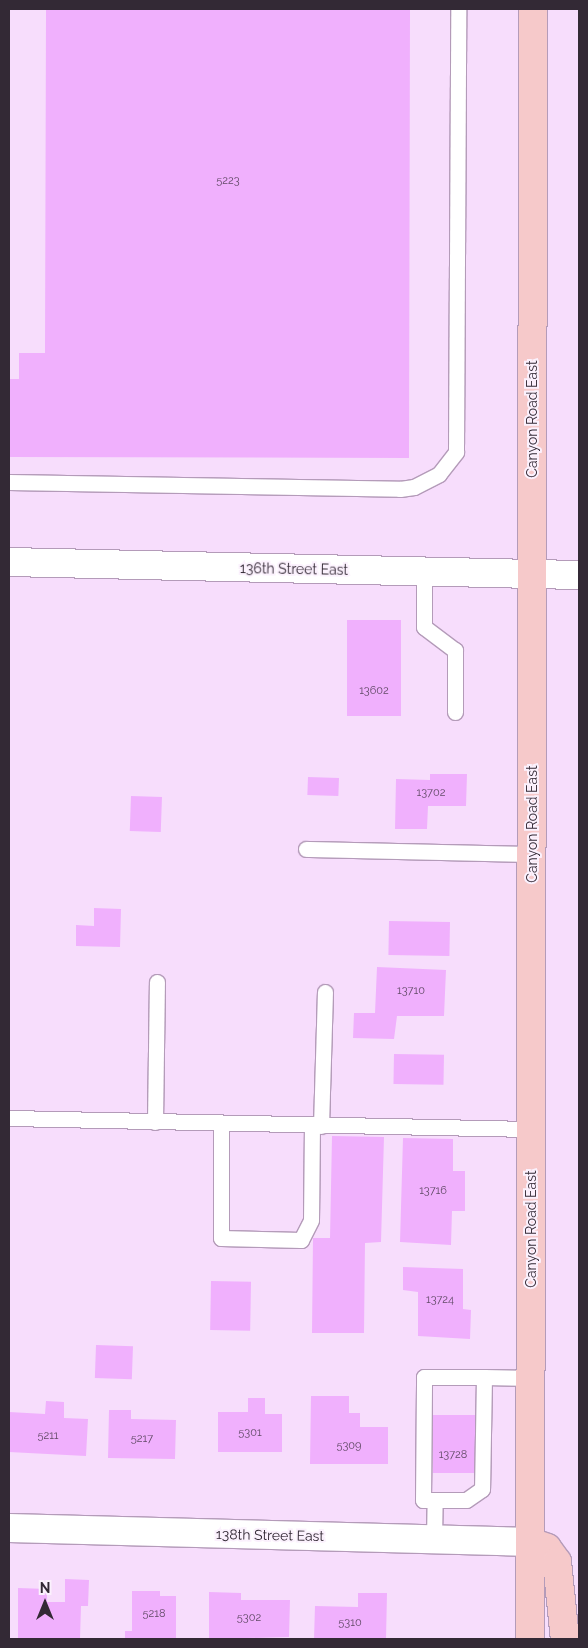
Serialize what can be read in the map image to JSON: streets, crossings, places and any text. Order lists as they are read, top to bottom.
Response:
{
  "streets": {
    "main road": ["Canyon Road East"],
    "street": ["136th Street East", "138th Street East"]
  },
  "crossings": [
    ["Canyon Road East", "136th Street East"],
    ["Canyon Road East", "138th Street East"]
  ],
  "house_numbers": [
    "5223",
    "13602",
    "13702",
    "13710",
    "13716",
    "13724",
    "5301",
    "5211",
    "5217",
    "5309",
    "13728",
    "5218",
    "5302",
    "5310"
  ],
  "north": "top"
}
